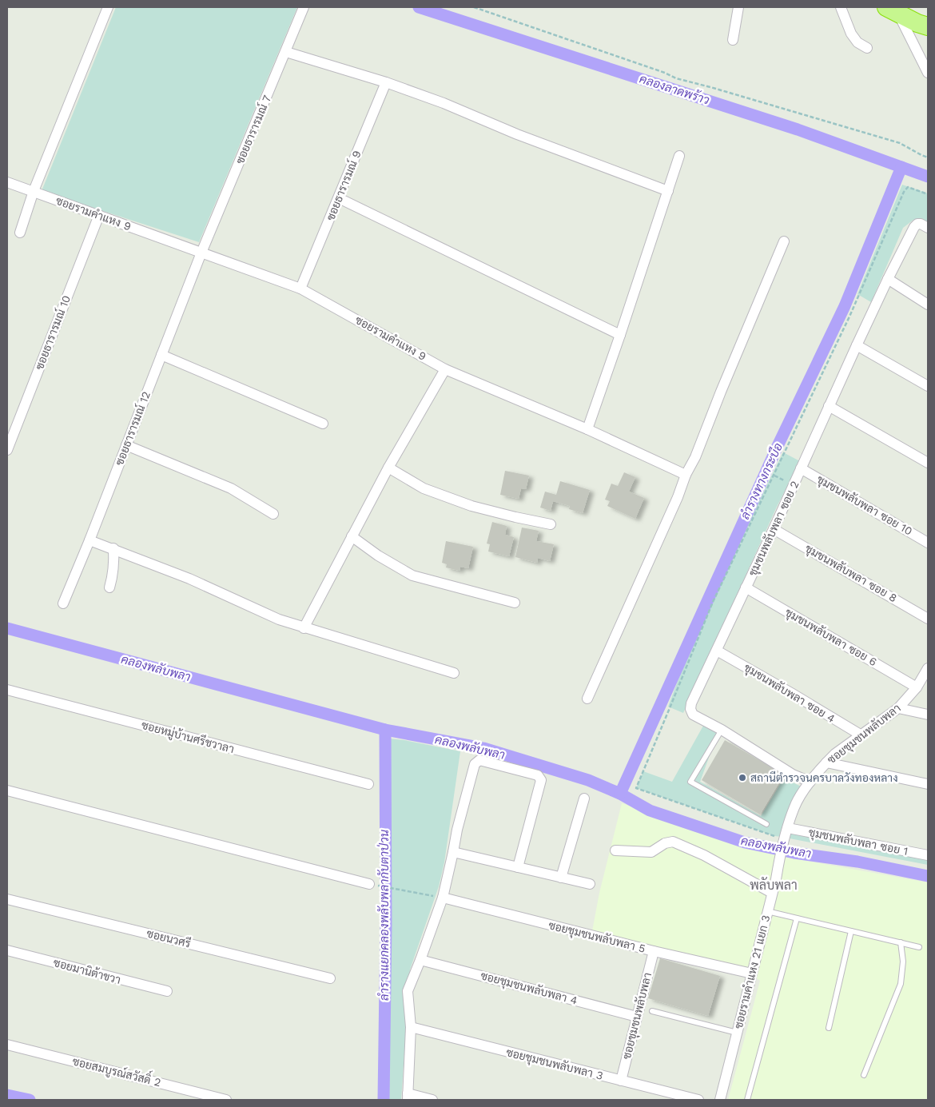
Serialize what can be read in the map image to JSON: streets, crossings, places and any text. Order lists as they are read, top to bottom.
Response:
{
  "streets": {
    "street": [
      "ซอยธารารมณ์ 7",
      "ซอยธารารมณ์ 9",
      "ซอยรามคำแหง 9",
      "ซอยธารารมณ์ 10",
      "ซอยธารารมณ์ 12",
      "ชุมชนพลับพลา ซอย 10",
      "ชุมชนพลับพลา ซอย 2",
      "ชุมชนพลับพลา ซอย 8",
      "ชุมชนพลับพลา ซอย 6",
      "ชุมชนพลับพลา ซอย 4",
      "ซอยชุมชนพลับพลา",
      "ซอยหมู่บ้านศรีชวาลา",
      "ชุมชนพลับพลา ซอย 1",
      "ซอยชุมชนพลับพลา 5",
      "ซอยนวศรี",
      "ซอยมานิต้าขวา",
      "ซอยรามคำแหง 21 แยก 3",
      "ซอยชุมชนพลับพลา 4",
      "ซอยชุมชนพลับพลา 3",
      "ซอยสมบูรณ์สวัสดิ์ 2"
    ]
  },
  "crossings": [
    ["ซอยธารารมณ์ 7", "ซอยรามคำแหง 9"],
    ["ซอยธารารมณ์ 7", "ซอยธารารมณ์ 12"],
    ["ซอยธารารมณ์ 9", "ซอยรามคำแหง 9"],
    ["ซอยรามคำแหง 9", "ซอยธารารมณ์ 10"],
    ["ซอยรามคำแหง 9", "ซอยธารารมณ์ 12"],
    ["ชุมชนพลับพลา ซอย 10", "ชุมชนพลับพลา ซอย 2"],
    ["ชุมชนพลับพลา ซอย 2", "ชุมชนพลับพลา ซอย 8"],
    ["ชุมชนพลับพลา ซอย 2", "ชุมชนพลับพลา ซอย 6"],
    ["ชุมชนพลับพลา ซอย 2", "ชุมชนพลับพลา ซอย 4"],
    ["ชุมชนพลับพลา ซอย 2", "ซอยชุมชนพลับพลา"],
    ["ชุมชนพลับพลา ซอย 6", "ซอยชุมชนพลับพลา"],
    ["ชุมชนพลับพลา ซอย 4", "ซอยชุมชนพลับพลา"],
    ["ซอยชุมชนพลับพลา", "ชุมชนพลับพลา ซอย 1"],
    ["ซอยชุมชนพลับพลา", "ซอยชุมชนพลับพลา 5"],
    ["ซอยชุมชนพลับพลา", "ซอยรามคำแหง 21 แยก 3"],
    ["ซอยชุมชนพลับพลา", "ซอยชุมชนพลับพลา 4"],
    ["ซอยชุมชนพลับพลา", "ซอยชุมชนพลับพลา 3"],
    ["ชุมชนพลับพลา ซอย 1", "ซอยรามคำแหง 21 แยก 3"],
    ["ซอยชุมชนพลับพลา 5", "ซอยรามคำแหง 21 แยก 3"]
  ],
  "districts": ["พลับพลา"],
  "water": [
    "คลองลาดพร้าว",
    "ลำรางทางกระบือ",
    "คลองพลับพลา",
    "ลำรางแยกคลองพลับพลากับตาป่วน"
  ],
  "places": ["สถานีตำรวจนครบาลวังทองหลาง"]
}
